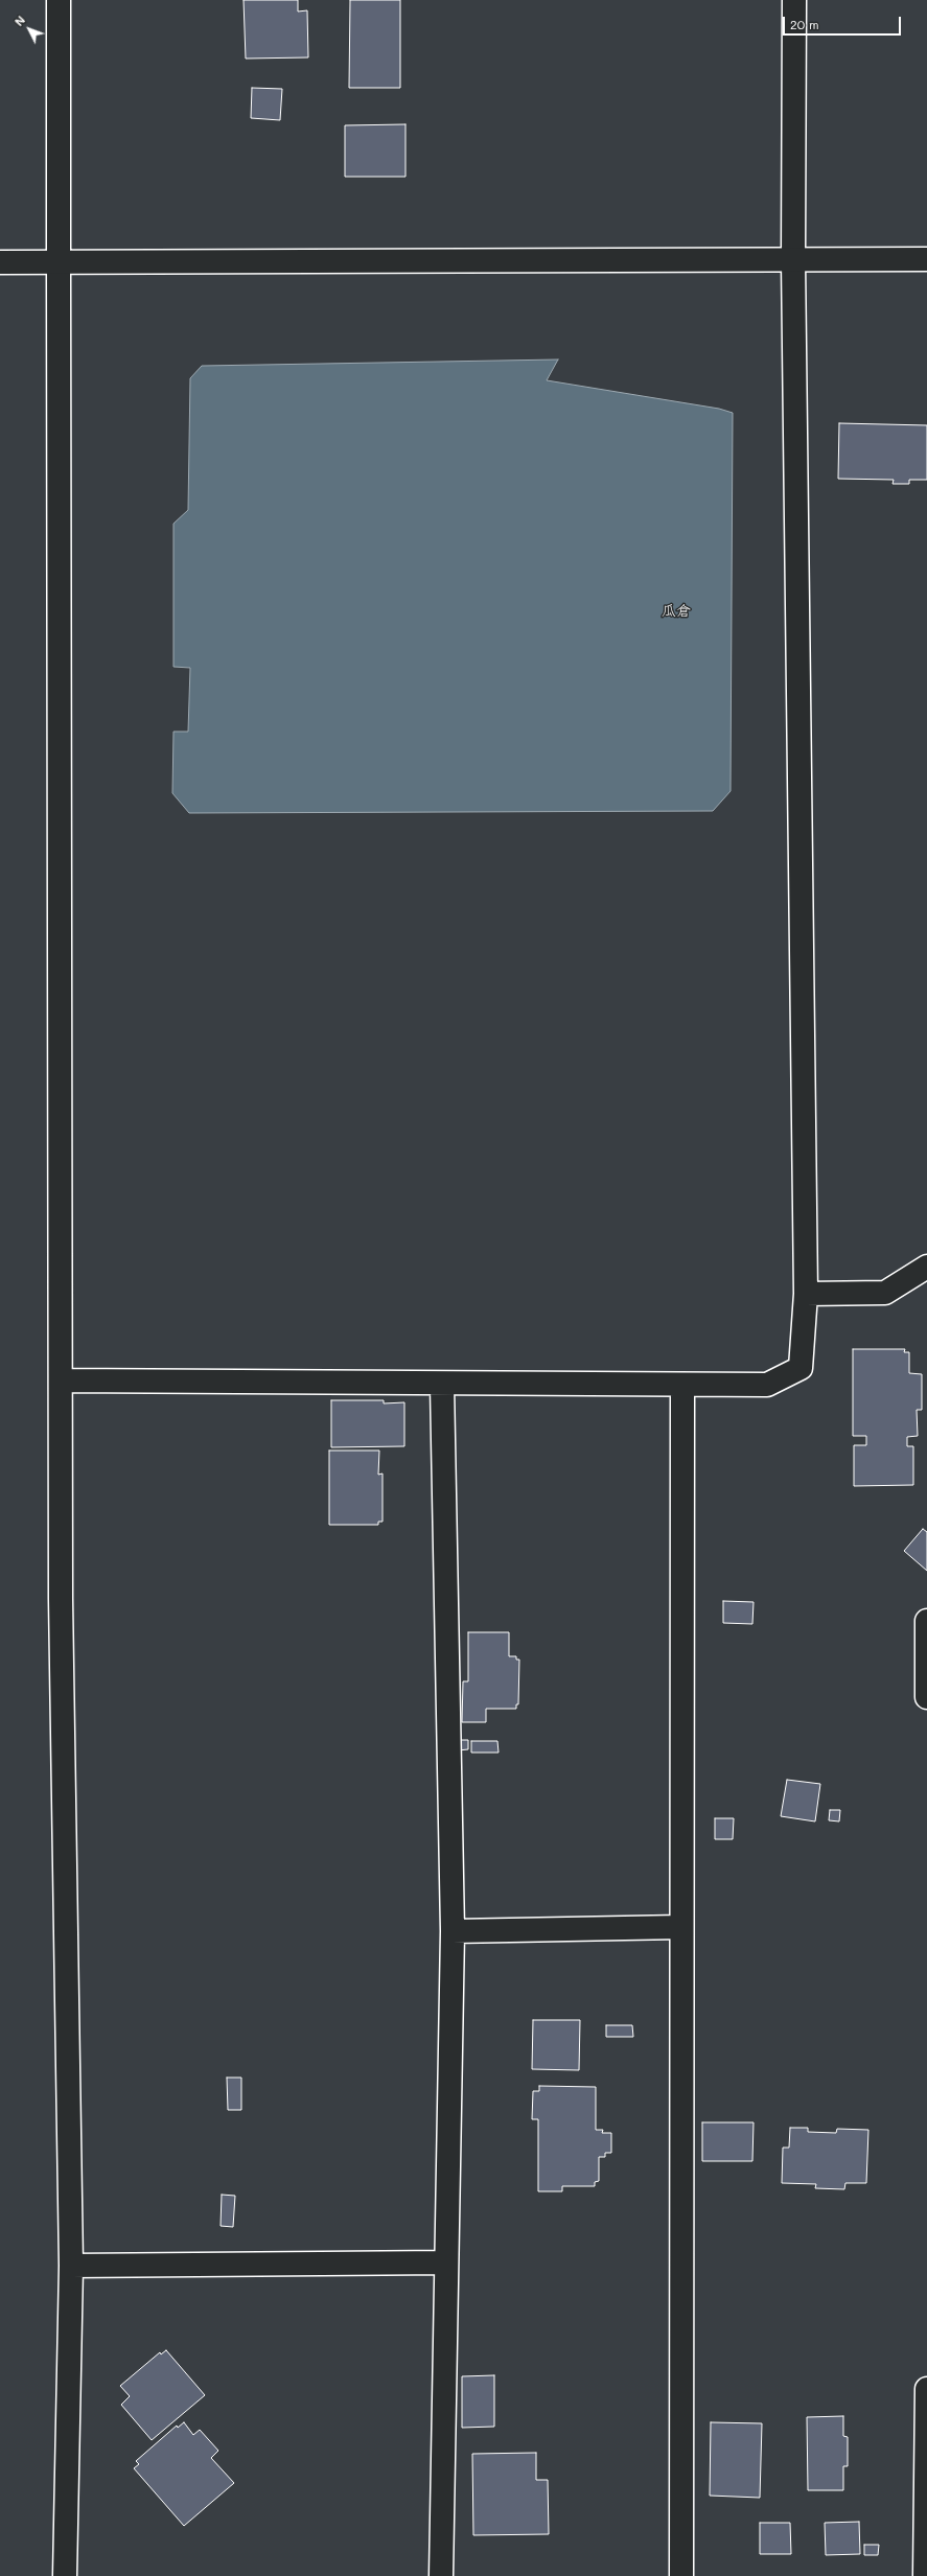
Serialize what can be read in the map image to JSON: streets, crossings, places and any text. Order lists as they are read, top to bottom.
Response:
{
  "districts": ["瓜倉"],
  "scale_bar": "20 m",
  "north": "top left"
}
